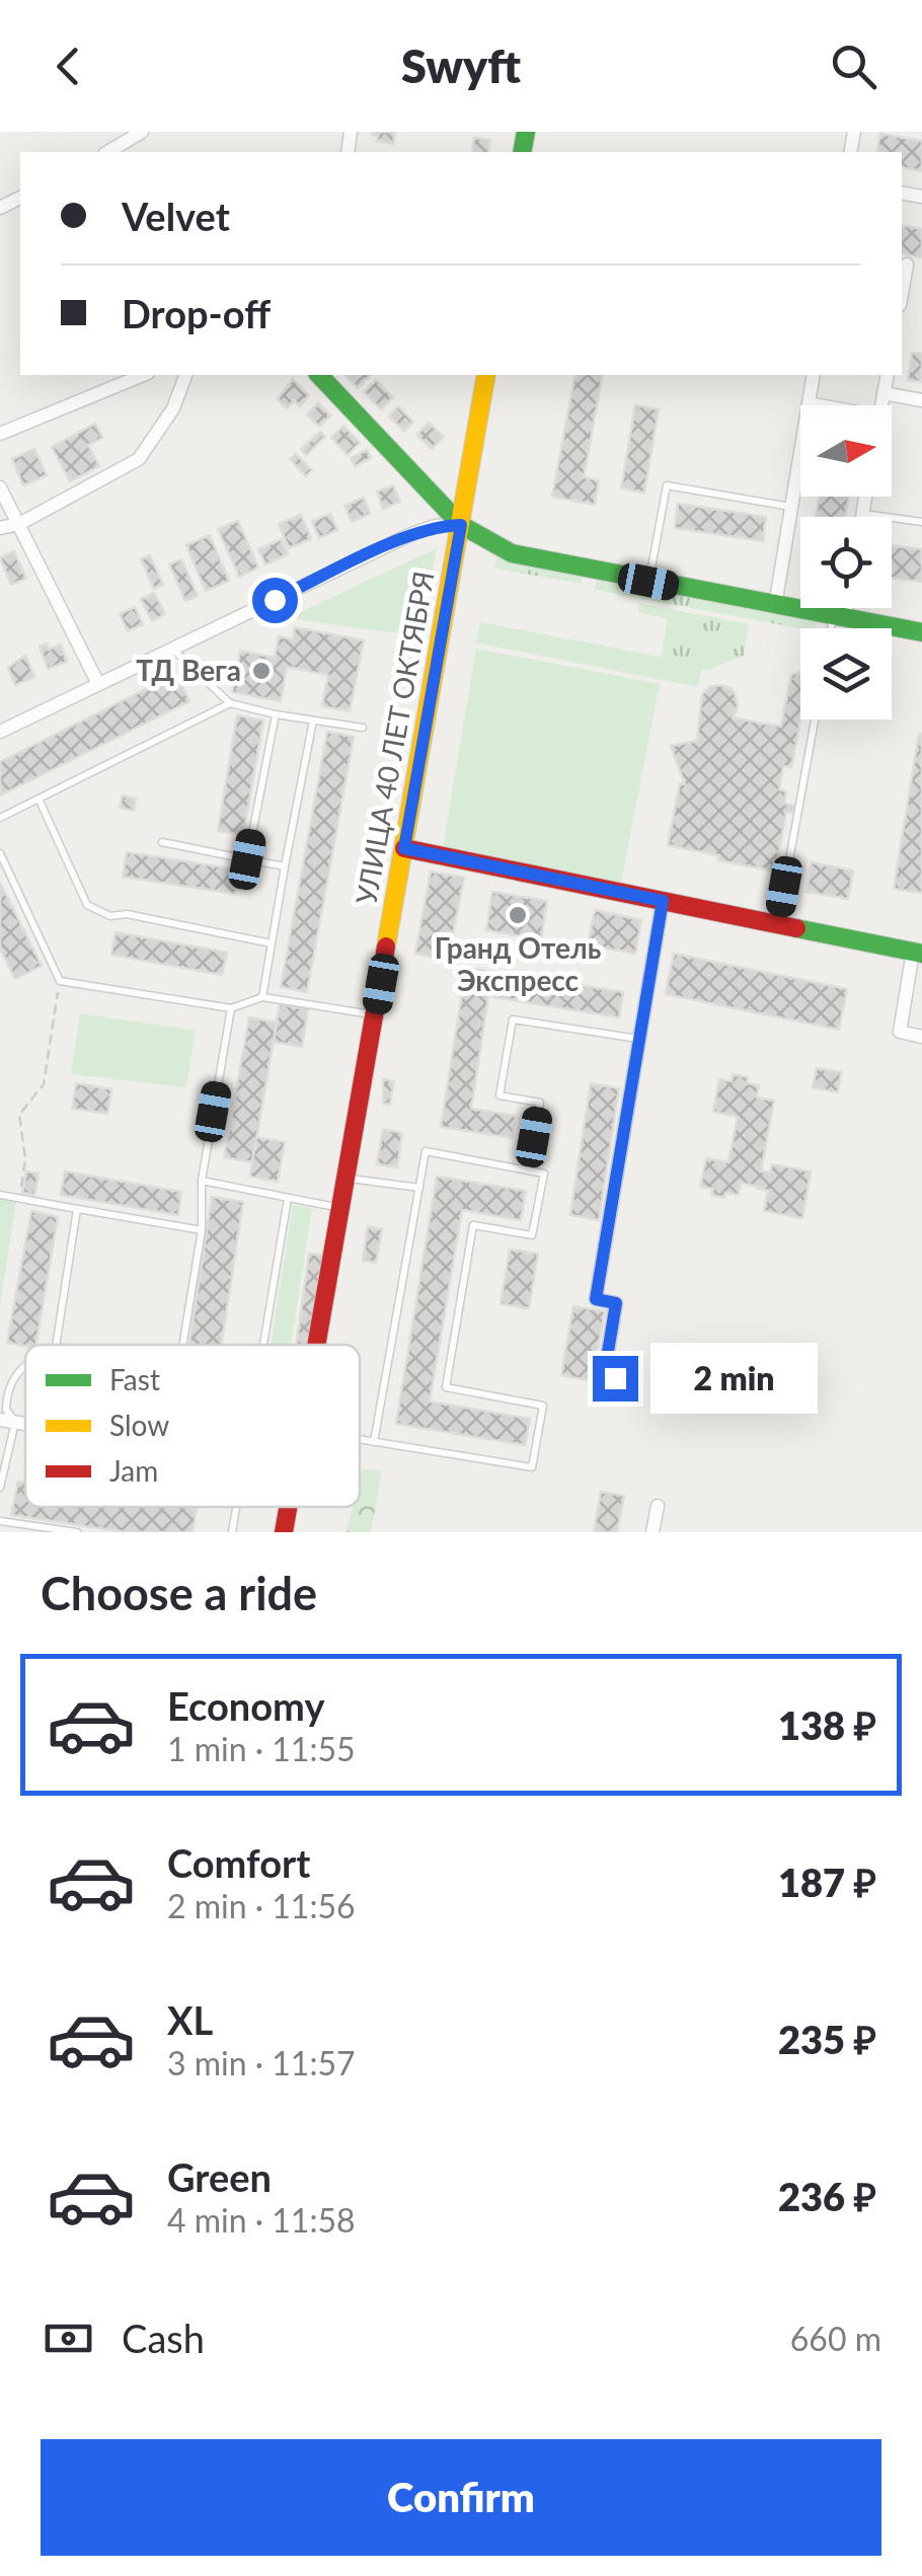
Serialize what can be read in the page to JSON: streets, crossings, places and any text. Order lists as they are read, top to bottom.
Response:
{
  "streets": {
    "street": ["УЛИЦА 40 ЛЕТ ОКТЯБРЯ"]
  },
  "places": ["ТД Вега", "Гранд Отель Экспресс"],
  "legend": ["Fast", "Slow", "Jam"],
  "north": "right",
  "page": {
    "header": "Swyft",
    "banner": ["Velvet", "Drop-off"],
    "bubble": "2 min",
    "heading": "Choose a ride",
    "list": [
      {
        "name": "Economy",
        "note": "1 min · 11:55",
        "value": "138 ₽"
      },
      {
        "name": "Comfort",
        "note": "2 min · 11:56",
        "value": "187 ₽"
      },
      {
        "name": "XL",
        "note": "3 min · 11:57",
        "value": "235 ₽"
      },
      {
        "name": "Green",
        "note": "4 min · 11:58",
        "value": "236 ₽"
      }
    ],
    "pay": ["Cash", "660 m"],
    "buttons": "Confirm"
  }
}
